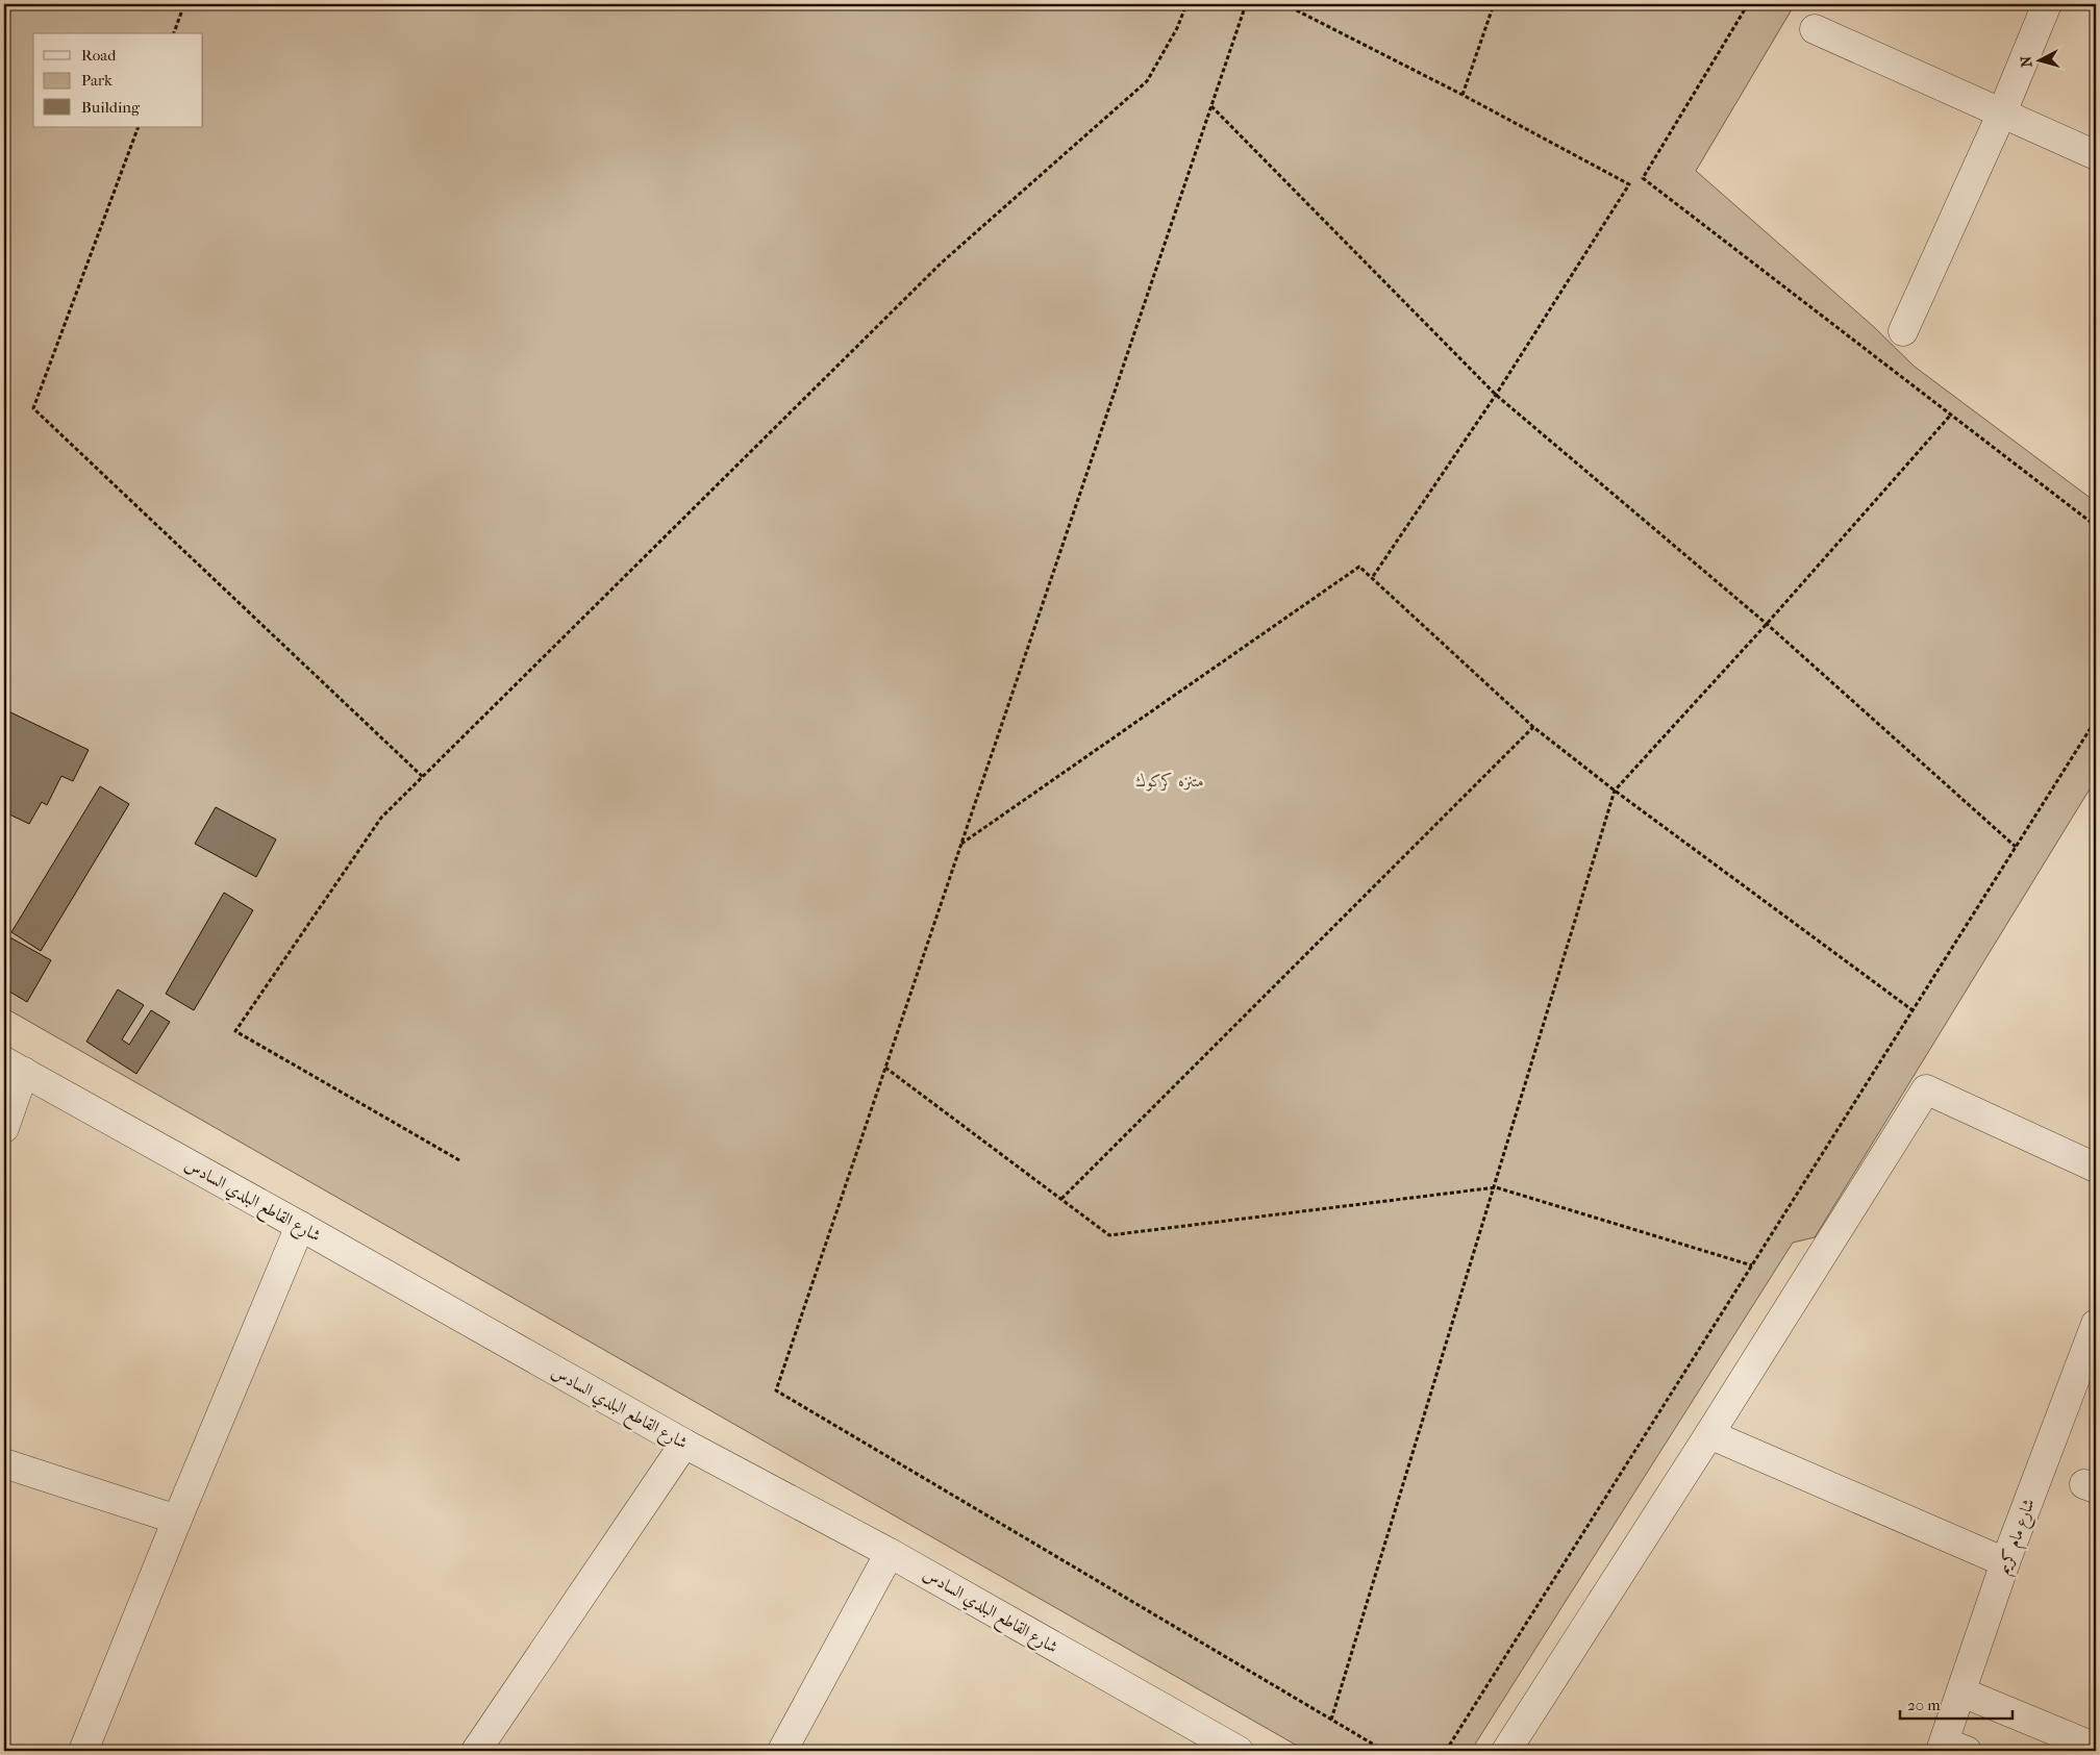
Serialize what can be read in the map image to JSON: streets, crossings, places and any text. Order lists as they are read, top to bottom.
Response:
{
  "streets": {
    "street": ["شارع القاطع البلدي السادس", "شارع مام كريم"]
  },
  "parks": ["متنزه كركوك"],
  "legend": ["Road", "Park", "Building"],
  "scale_bar": "20 m",
  "north": "left"
}
